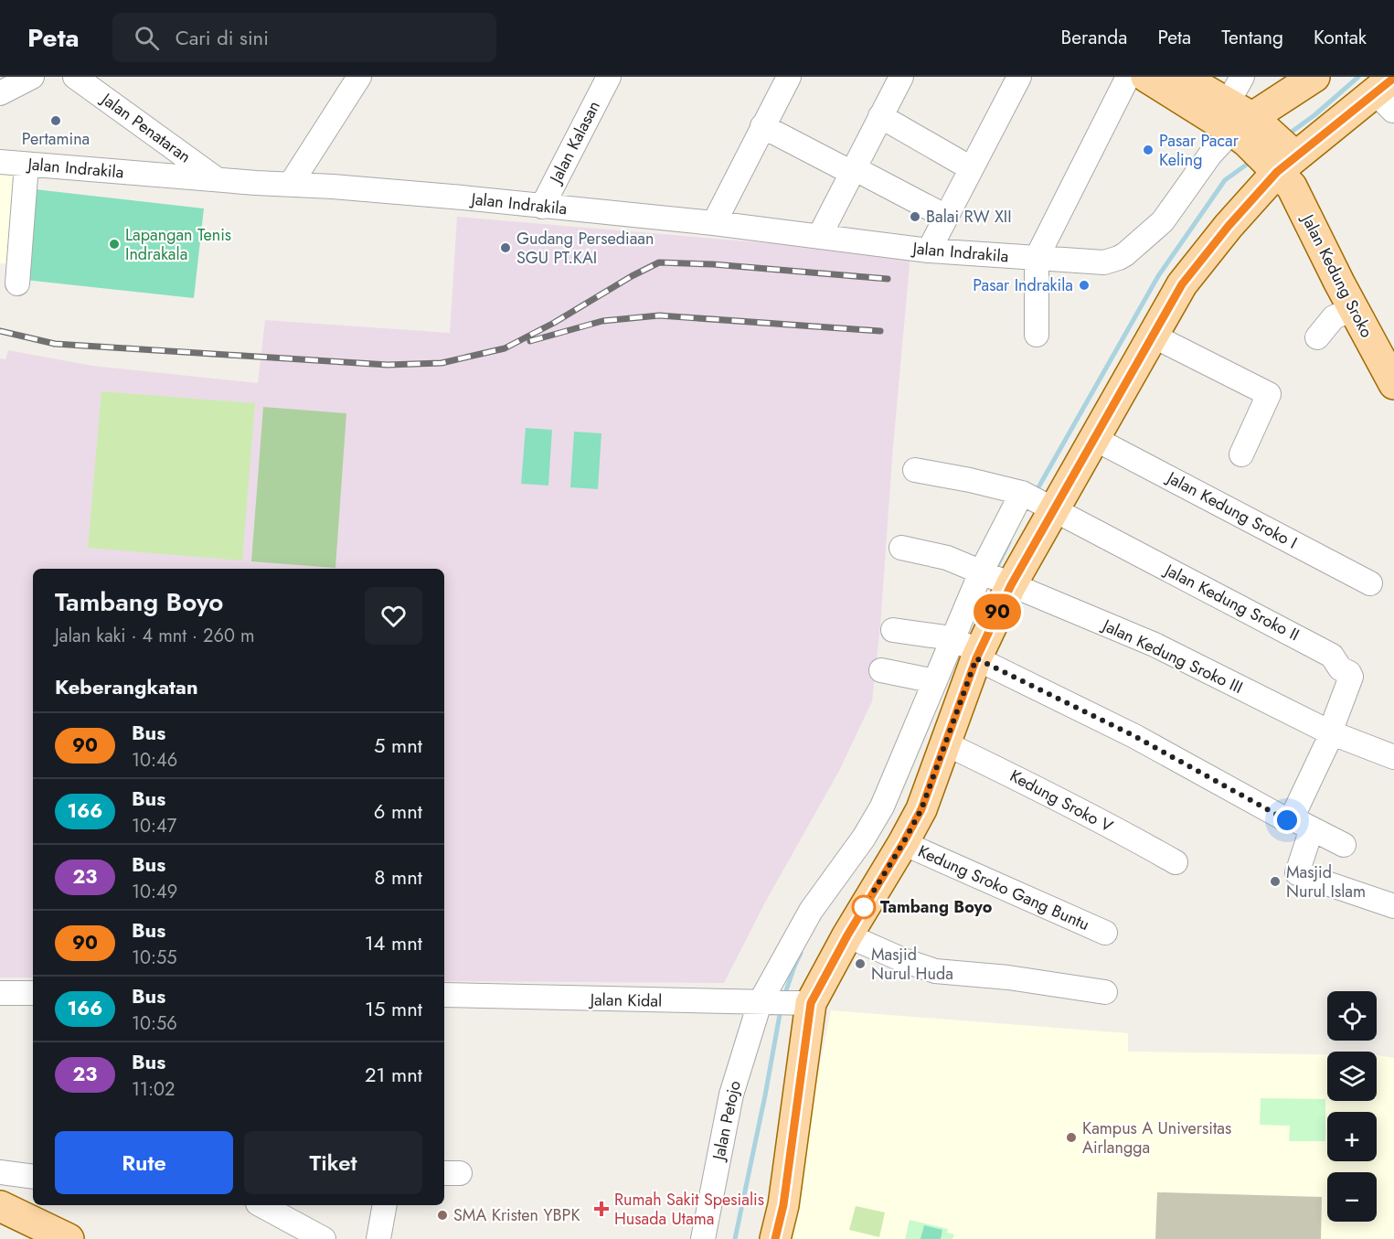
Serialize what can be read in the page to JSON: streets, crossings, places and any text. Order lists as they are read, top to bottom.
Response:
{
  "streets": {
    "main road": ["Jalan Kedung Sroko"],
    "street": [
      "Jalan Penataran",
      "Jalan Kalasan",
      "Jalan Indrakila",
      "Jalan Kedung Sroko I",
      "Jalan Kedung Sroko II",
      "Jalan Kedung Sroko III",
      "Kedung Sroko V",
      "Kedung Sroko Gang Buntu",
      "Jalan Kidal",
      "Jalan Petojo"
    ]
  },
  "crossings": [
    ["Jalan Penataran", "Jalan Indrakila"],
    ["Jalan Kalasan", "Jalan Indrakila"],
    ["Jalan Indrakila", "Jalan Kedung Sroko"],
    ["Jalan Kedung Sroko II", "Jalan Kedung Sroko III"],
    ["Jalan Kidal", "Jalan Petojo"]
  ],
  "places": {
    "other": [
      "Pertamina",
      "Pasar Pacar Keling",
      "Balai RW XII",
      "Lapangan Tenis Indrakala",
      "Gudang Persediaan SGU PT.KAI",
      "Pasar Indrakila",
      "Masjid Nurul Islam",
      "Tambang Boyo",
      "Masjid Nurul Huda",
      "Kampus A Universitas Airlangga",
      "SMA Kristen YBPK"
    ],
    "health": ["Rumah Sakit Spesialis Husada Utama"]
  },
  "lines": ["bus line 90"],
  "page": {
    "header": "Peta",
    "search": "Cari di sini",
    "nav": [
      "Beranda",
      "Peta",
      "Tentang",
      "Kontak"
    ],
    "on_map": "90",
    "heading": [
      ["Tambang Boyo", "Jalan kaki · 4 mnt · 260 m"],
      "Keberangkatan"
    ],
    "list": [
      {
        "mark": "90",
        "name": "Bus",
        "note": "10:46",
        "value": "5 mnt"
      },
      {
        "mark": "166",
        "name": "Bus",
        "note": "10:47",
        "value": "6 mnt"
      },
      {
        "mark": "23",
        "name": "Bus",
        "note": "10:49",
        "value": "8 mnt"
      },
      {
        "mark": "90",
        "name": "Bus",
        "note": "10:55",
        "value": "14 mnt"
      },
      {
        "mark": "166",
        "name": "Bus",
        "note": "10:56",
        "value": "15 mnt"
      },
      {
        "mark": "23",
        "name": "Bus",
        "note": "11:02",
        "value": "21 mnt"
      }
    ],
    "map_buttons": ["+", "−"],
    "buttons": ["Rute", "Tiket"]
  }
}
